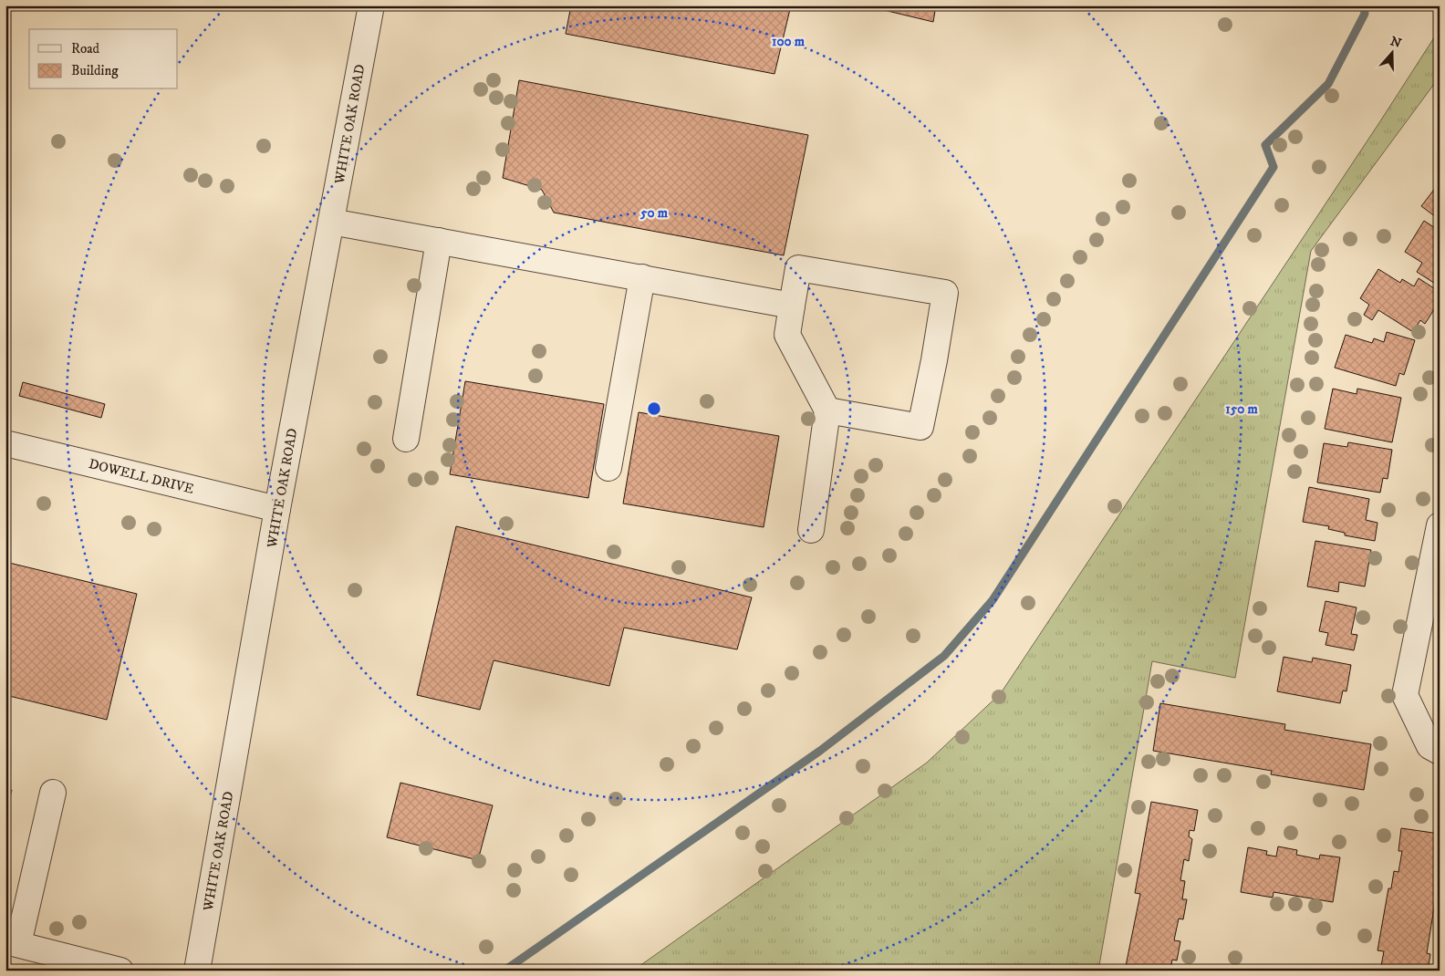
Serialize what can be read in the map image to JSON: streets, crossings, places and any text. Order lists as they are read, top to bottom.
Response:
{
  "streets": {
    "street": ["WHITE OAK ROAD", "DOWELL DRIVE"]
  },
  "crossings": [
    ["WHITE OAK ROAD", "DOWELL DRIVE"]
  ],
  "legend": ["Road", "Building"],
  "north": "top",
  "rings": ["100 m", "50 m", "150 m"]
}
